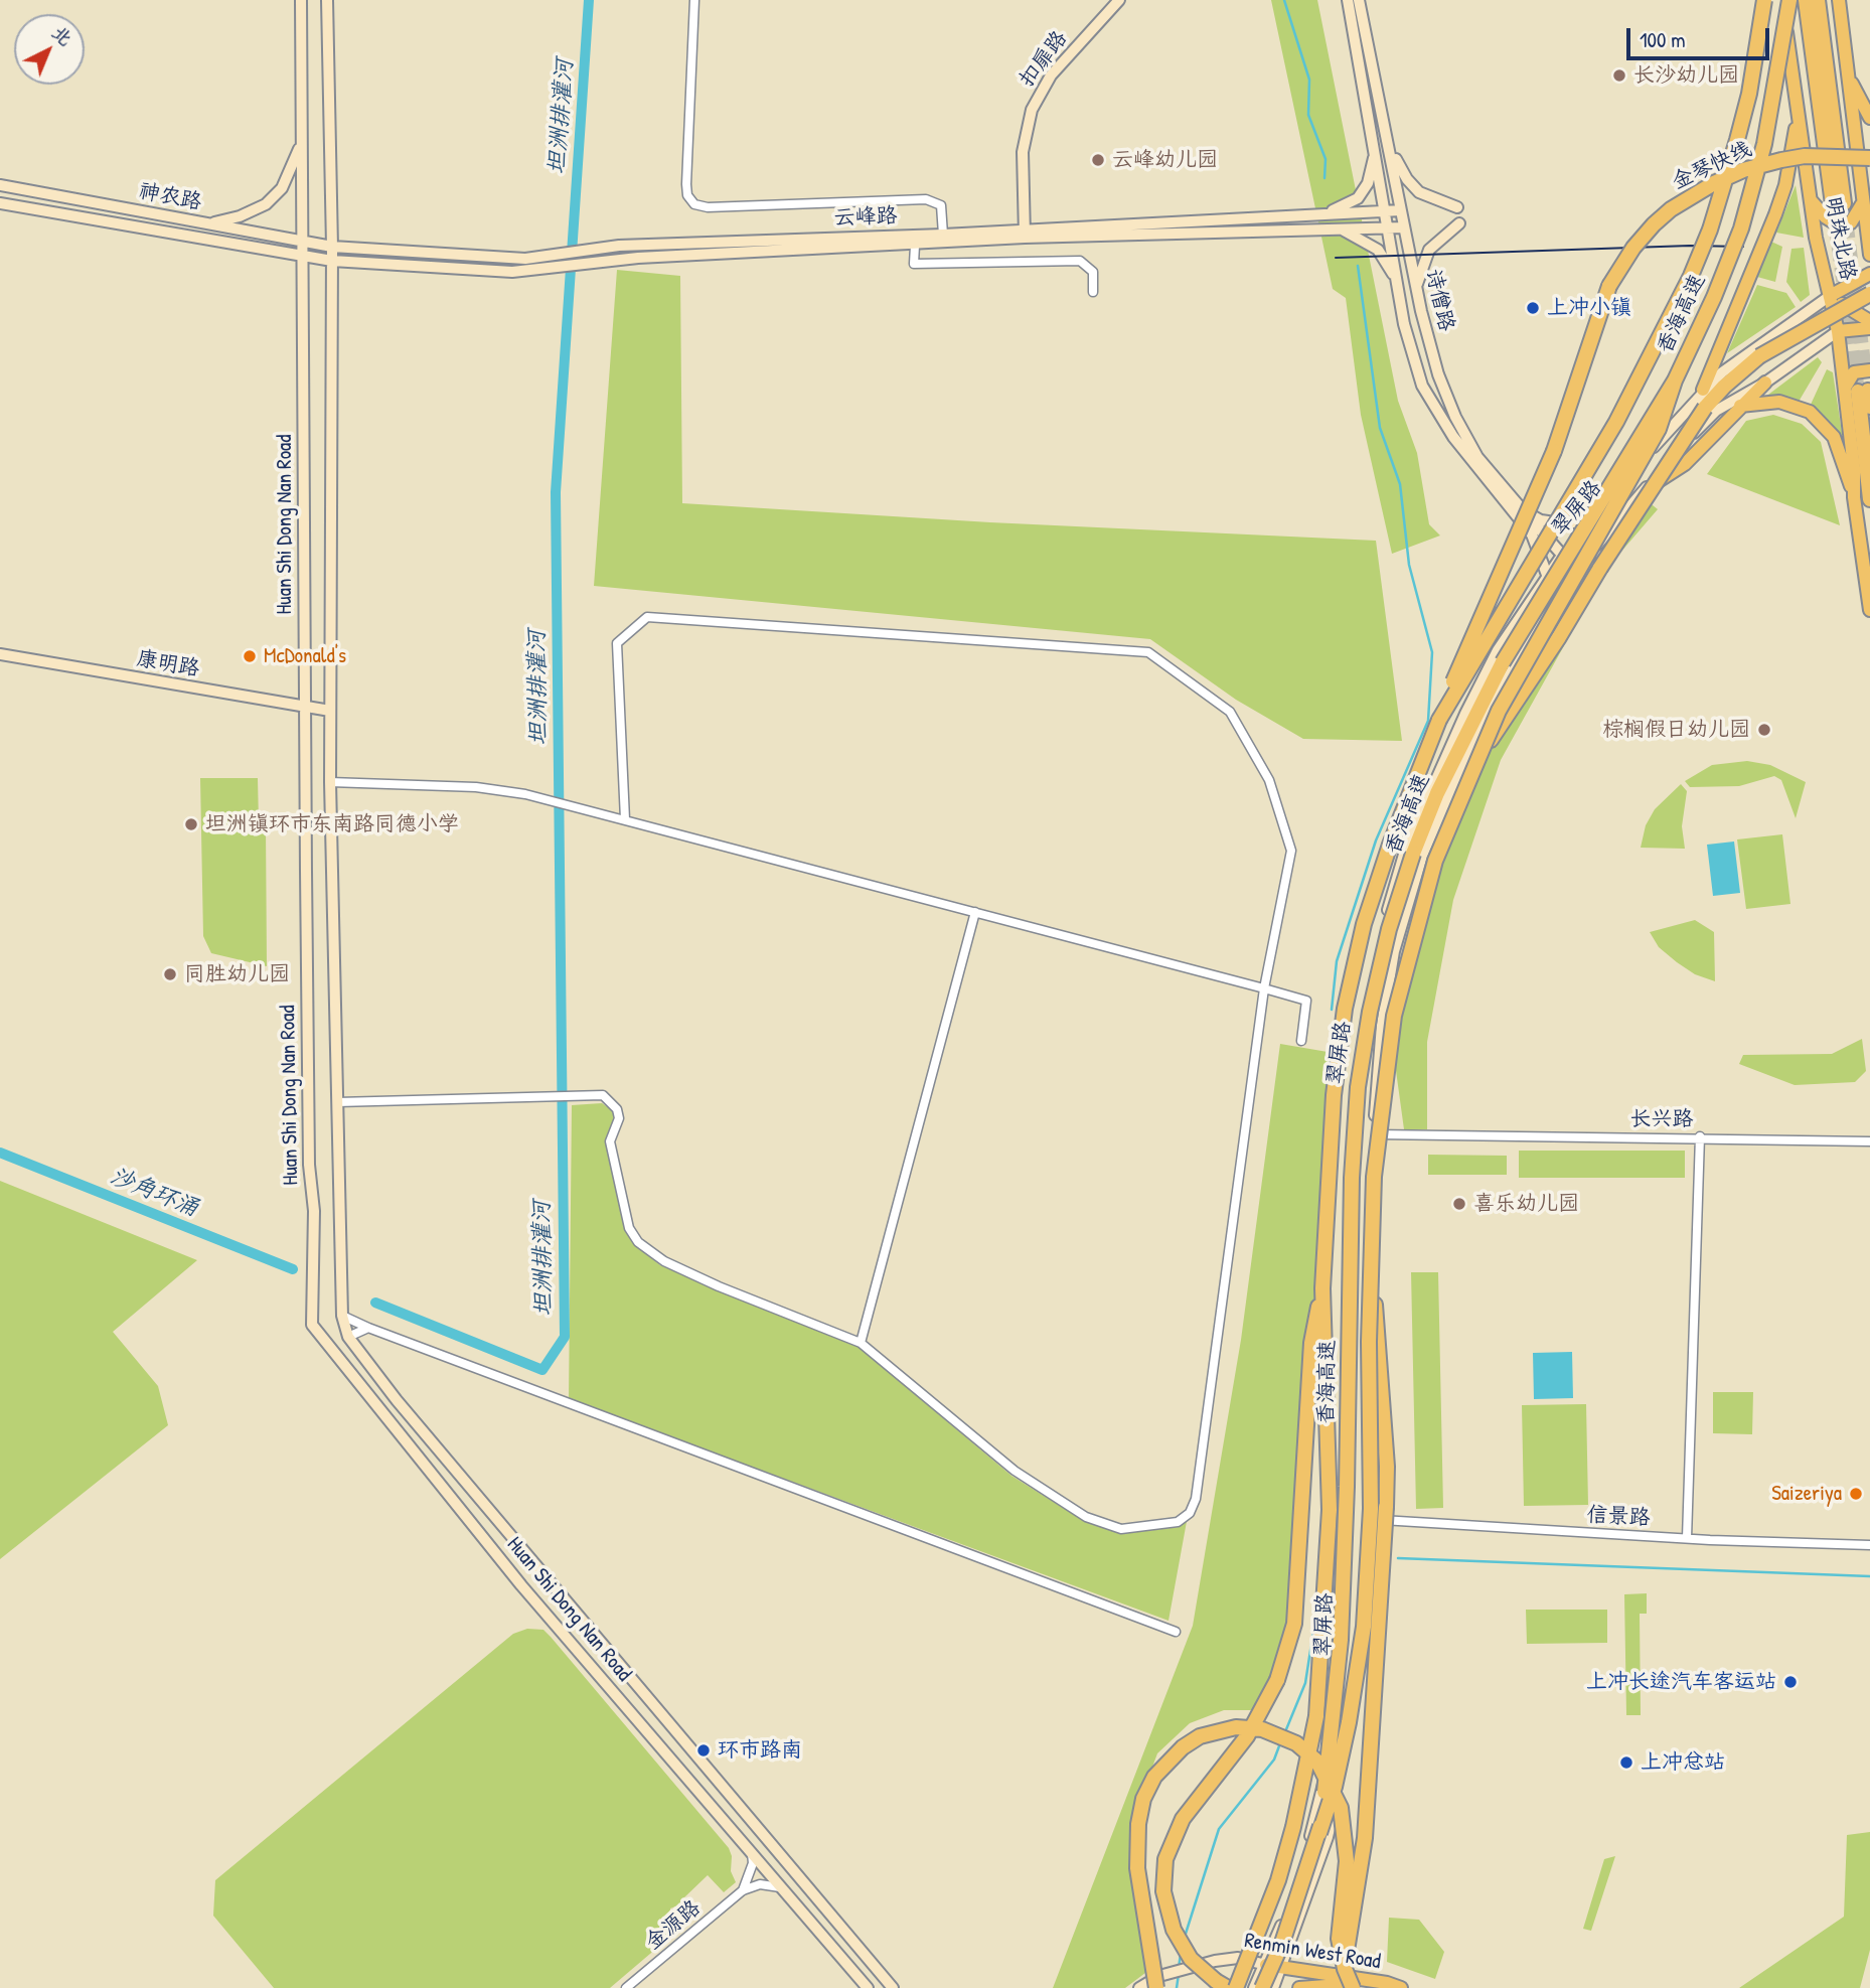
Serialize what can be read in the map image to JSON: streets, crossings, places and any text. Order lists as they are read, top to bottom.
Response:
{
  "streets": {
    "highway": ["金琴快线", "明珠北路", "香海高速"],
    "main road": [
      "扣扉路",
      "神农路",
      "云峰路",
      "诗僧路",
      "翠屏路",
      "Huan Shi Dong Nan Road",
      "康明路",
      "Renmin West Road"
    ],
    "street": ["长兴路", "信景路", "金源路"]
  },
  "crossings": [
    ["扣扉路", "云峰路"],
    ["金琴快线", "香海高速"],
    ["神农路", "云峰路"],
    ["神农路", "Huan Shi Dong Nan Road"],
    ["云峰路", "诗僧路"],
    ["云峰路", "Huan Shi Dong Nan Road"],
    ["明珠北路", "翠屏路"],
    ["诗僧路", "翠屏路"],
    ["翠屏路", "长兴路"],
    ["翠屏路", "信景路"],
    ["翠屏路", "Renmin West Road"],
    ["Huan Shi Dong Nan Road", "康明路"]
  ],
  "water": ["坦洲排灌河", "沙角环涌"],
  "places": [
    "长沙幼儿园",
    "云峰幼儿园",
    "上冲小镇",
    "McDonald's",
    "棕榈假日幼儿园",
    "坦洲镇环市东南路同德小学",
    "同胜幼儿园",
    "喜乐幼儿园",
    "Saizeriya",
    "上冲长途汽车客运站",
    "环市路南",
    "上冲总站"
  ],
  "scale_bar": "100 m",
  "north": "top right"
}
